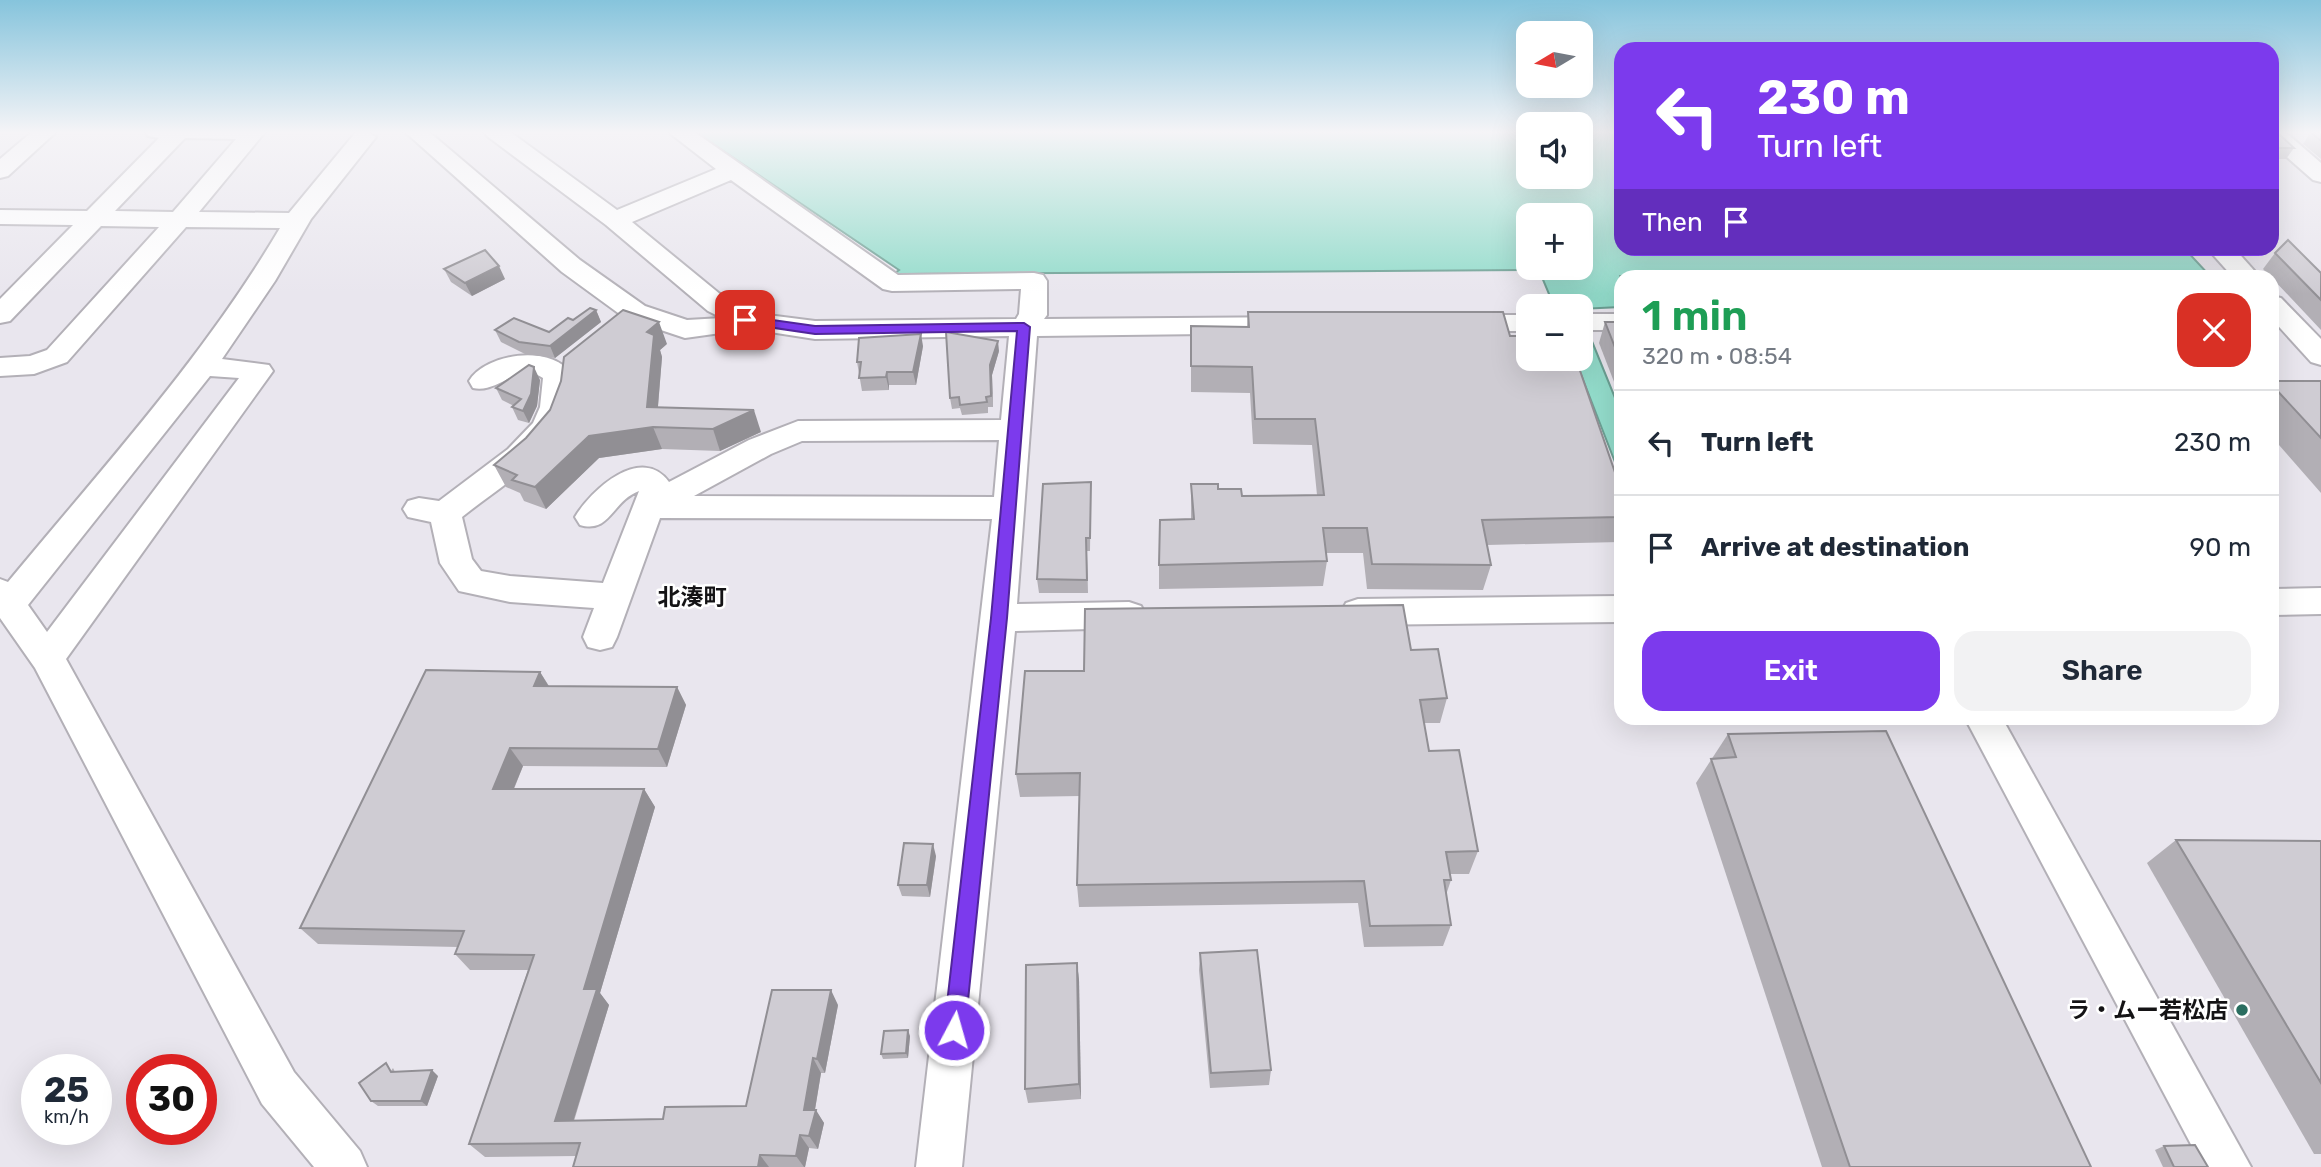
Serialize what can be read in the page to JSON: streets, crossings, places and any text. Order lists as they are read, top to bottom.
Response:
{
  "districts": ["北湊町"],
  "places": ["ラ・ムー若松店"],
  "north": "left",
  "page": {
    "map_buttons": ["+", "−"],
    "turn": ["230 m", "Turn left"],
    "then": "Then",
    "heading": ["1 min", "320 m · 08:54"],
    "list": [
      {
        "name": "Turn left",
        "value": "230 m"
      },
      {
        "name": "Arrive at destination",
        "value": "90 m"
      }
    ],
    "buttons": ["Exit", "Share"],
    "speed": "25 km/h",
    "limit": "30"
  }
}
